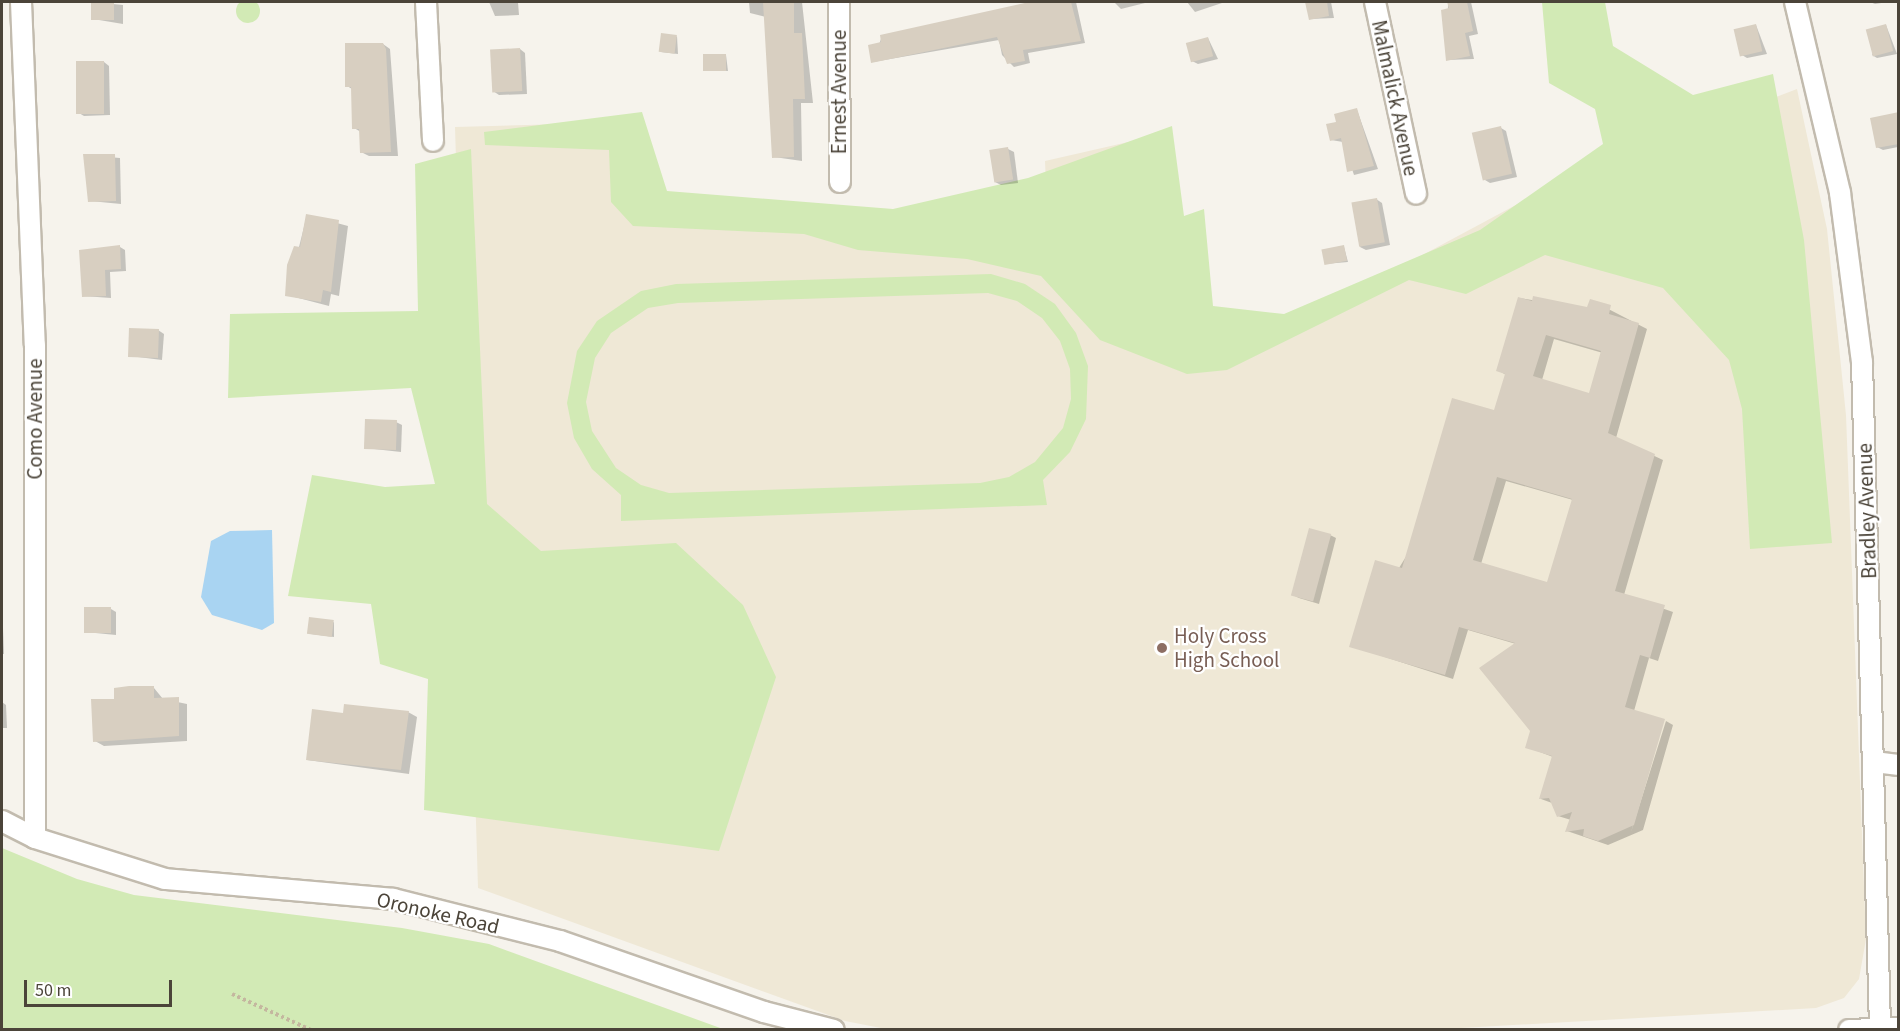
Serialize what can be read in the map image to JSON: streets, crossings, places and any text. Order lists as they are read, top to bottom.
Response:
{
  "streets": {
    "street": [
      "Ernest Avenue",
      "Malmalick Avenue",
      "Como Avenue",
      "Bradley Avenue",
      "Oronoke Road"
    ]
  },
  "crossings": [
    ["Como Avenue", "Oronoke Road"]
  ],
  "places": ["Holy Cross High School"],
  "scale_bar": "50 m"
}
